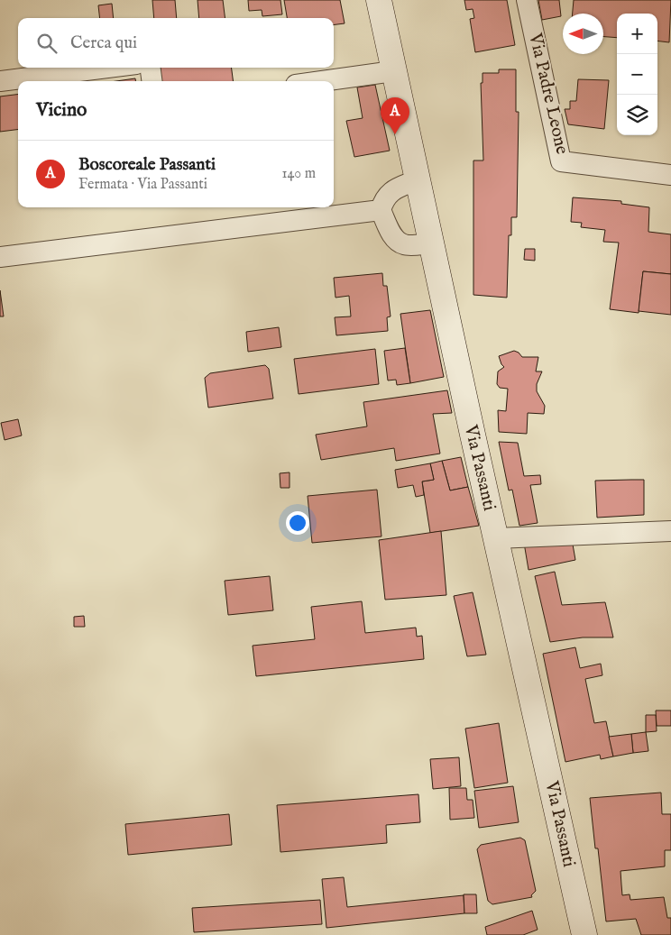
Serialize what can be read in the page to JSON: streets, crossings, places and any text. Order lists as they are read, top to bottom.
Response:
{
  "streets": {
    "main road": ["Via Passanti"],
    "street": ["Via Padre Leone"]
  },
  "north": "left",
  "page": {
    "map_buttons": ["+", "−"],
    "search": "Cerca qui",
    "heading": "Vicino",
    "pins": "A",
    "list": [
      {
        "mark": "A",
        "name": "Boscoreale Passanti",
        "note": "Fermata · Via Passanti",
        "value": "140 m"
      }
    ]
  }
}
